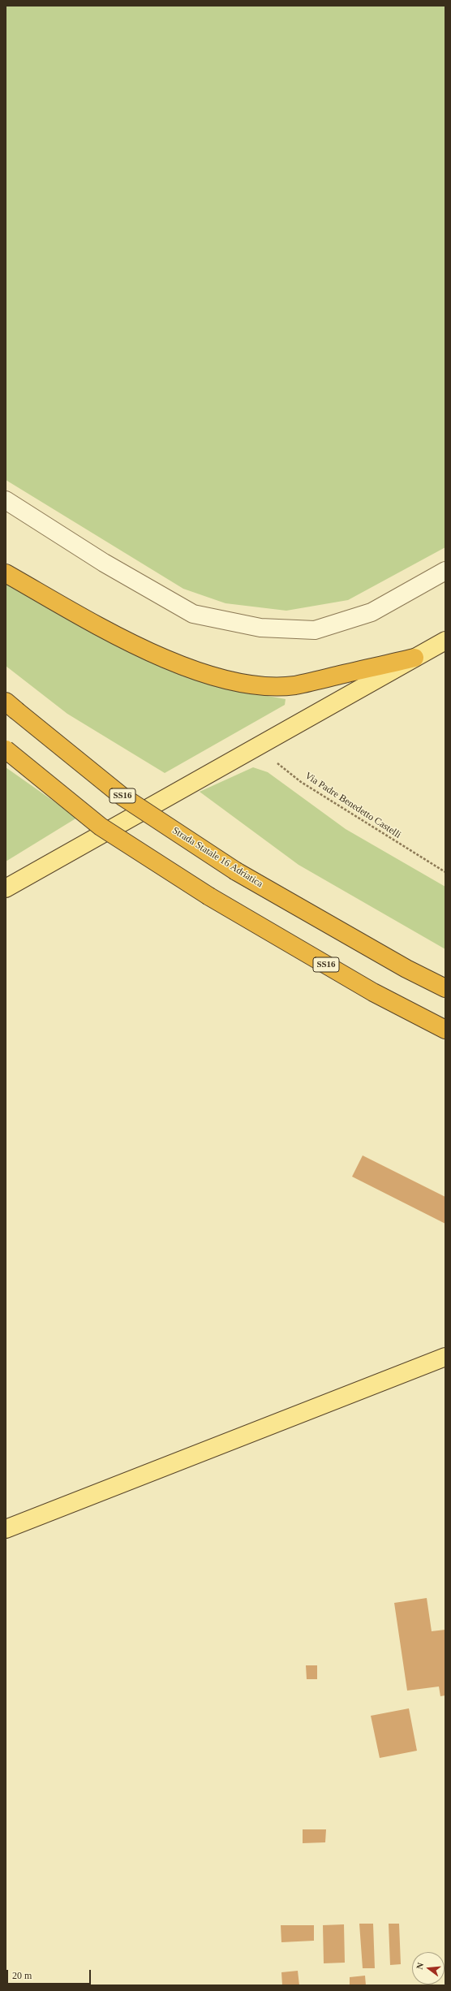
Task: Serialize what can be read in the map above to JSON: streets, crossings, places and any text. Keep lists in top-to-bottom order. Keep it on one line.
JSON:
{"streets":{"highway":["SS16","Strada Statale 16 Adriatica"],"path":["Via Padre Benedetto Castelli"]},"scale_bar":"20 m","north":"left"}
